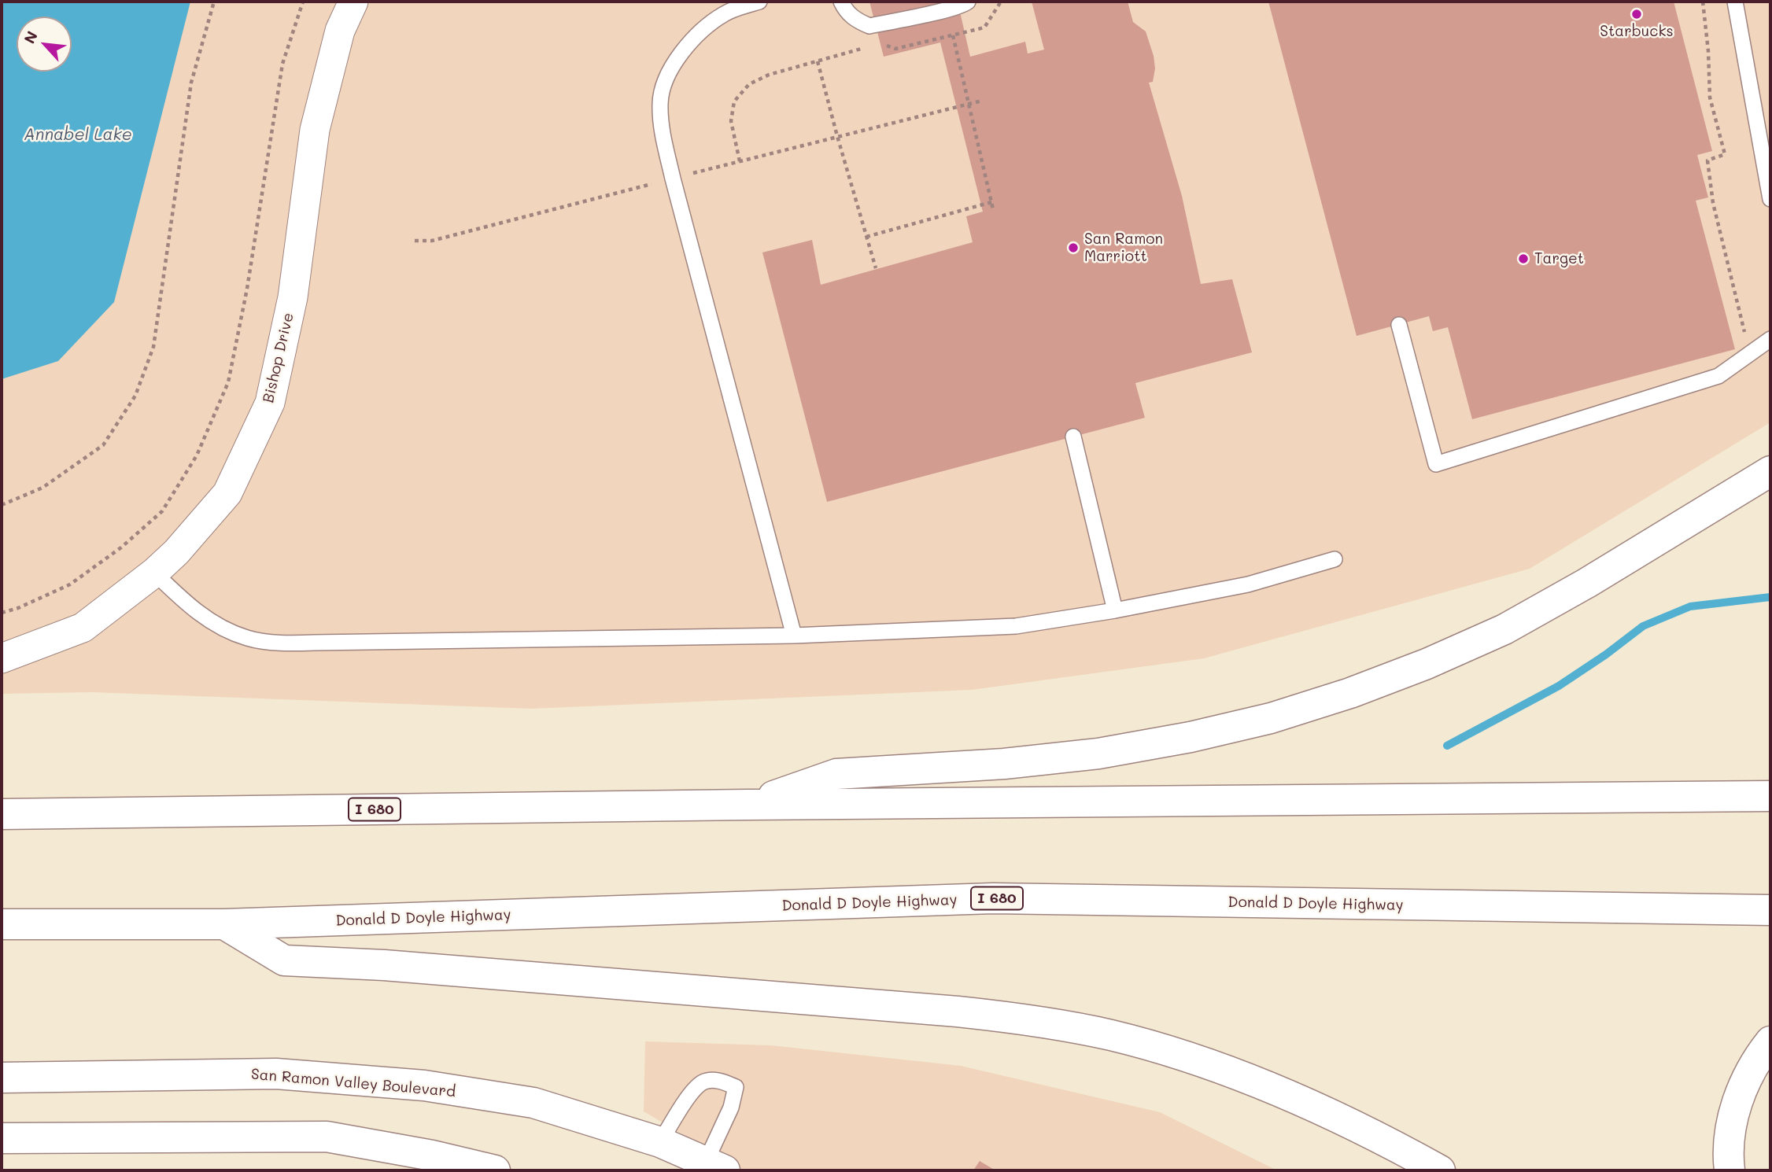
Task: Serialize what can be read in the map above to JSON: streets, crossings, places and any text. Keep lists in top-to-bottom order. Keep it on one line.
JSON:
{"streets":{"main road":["I 680","Donald D Doyle Highway","San Ramon Valley Boulevard"],"street":["Bishop Drive"]},"water":["Annabel Lake"],"places":["Starbucks","San Ramon Marriott","Target"],"north":"top left"}
